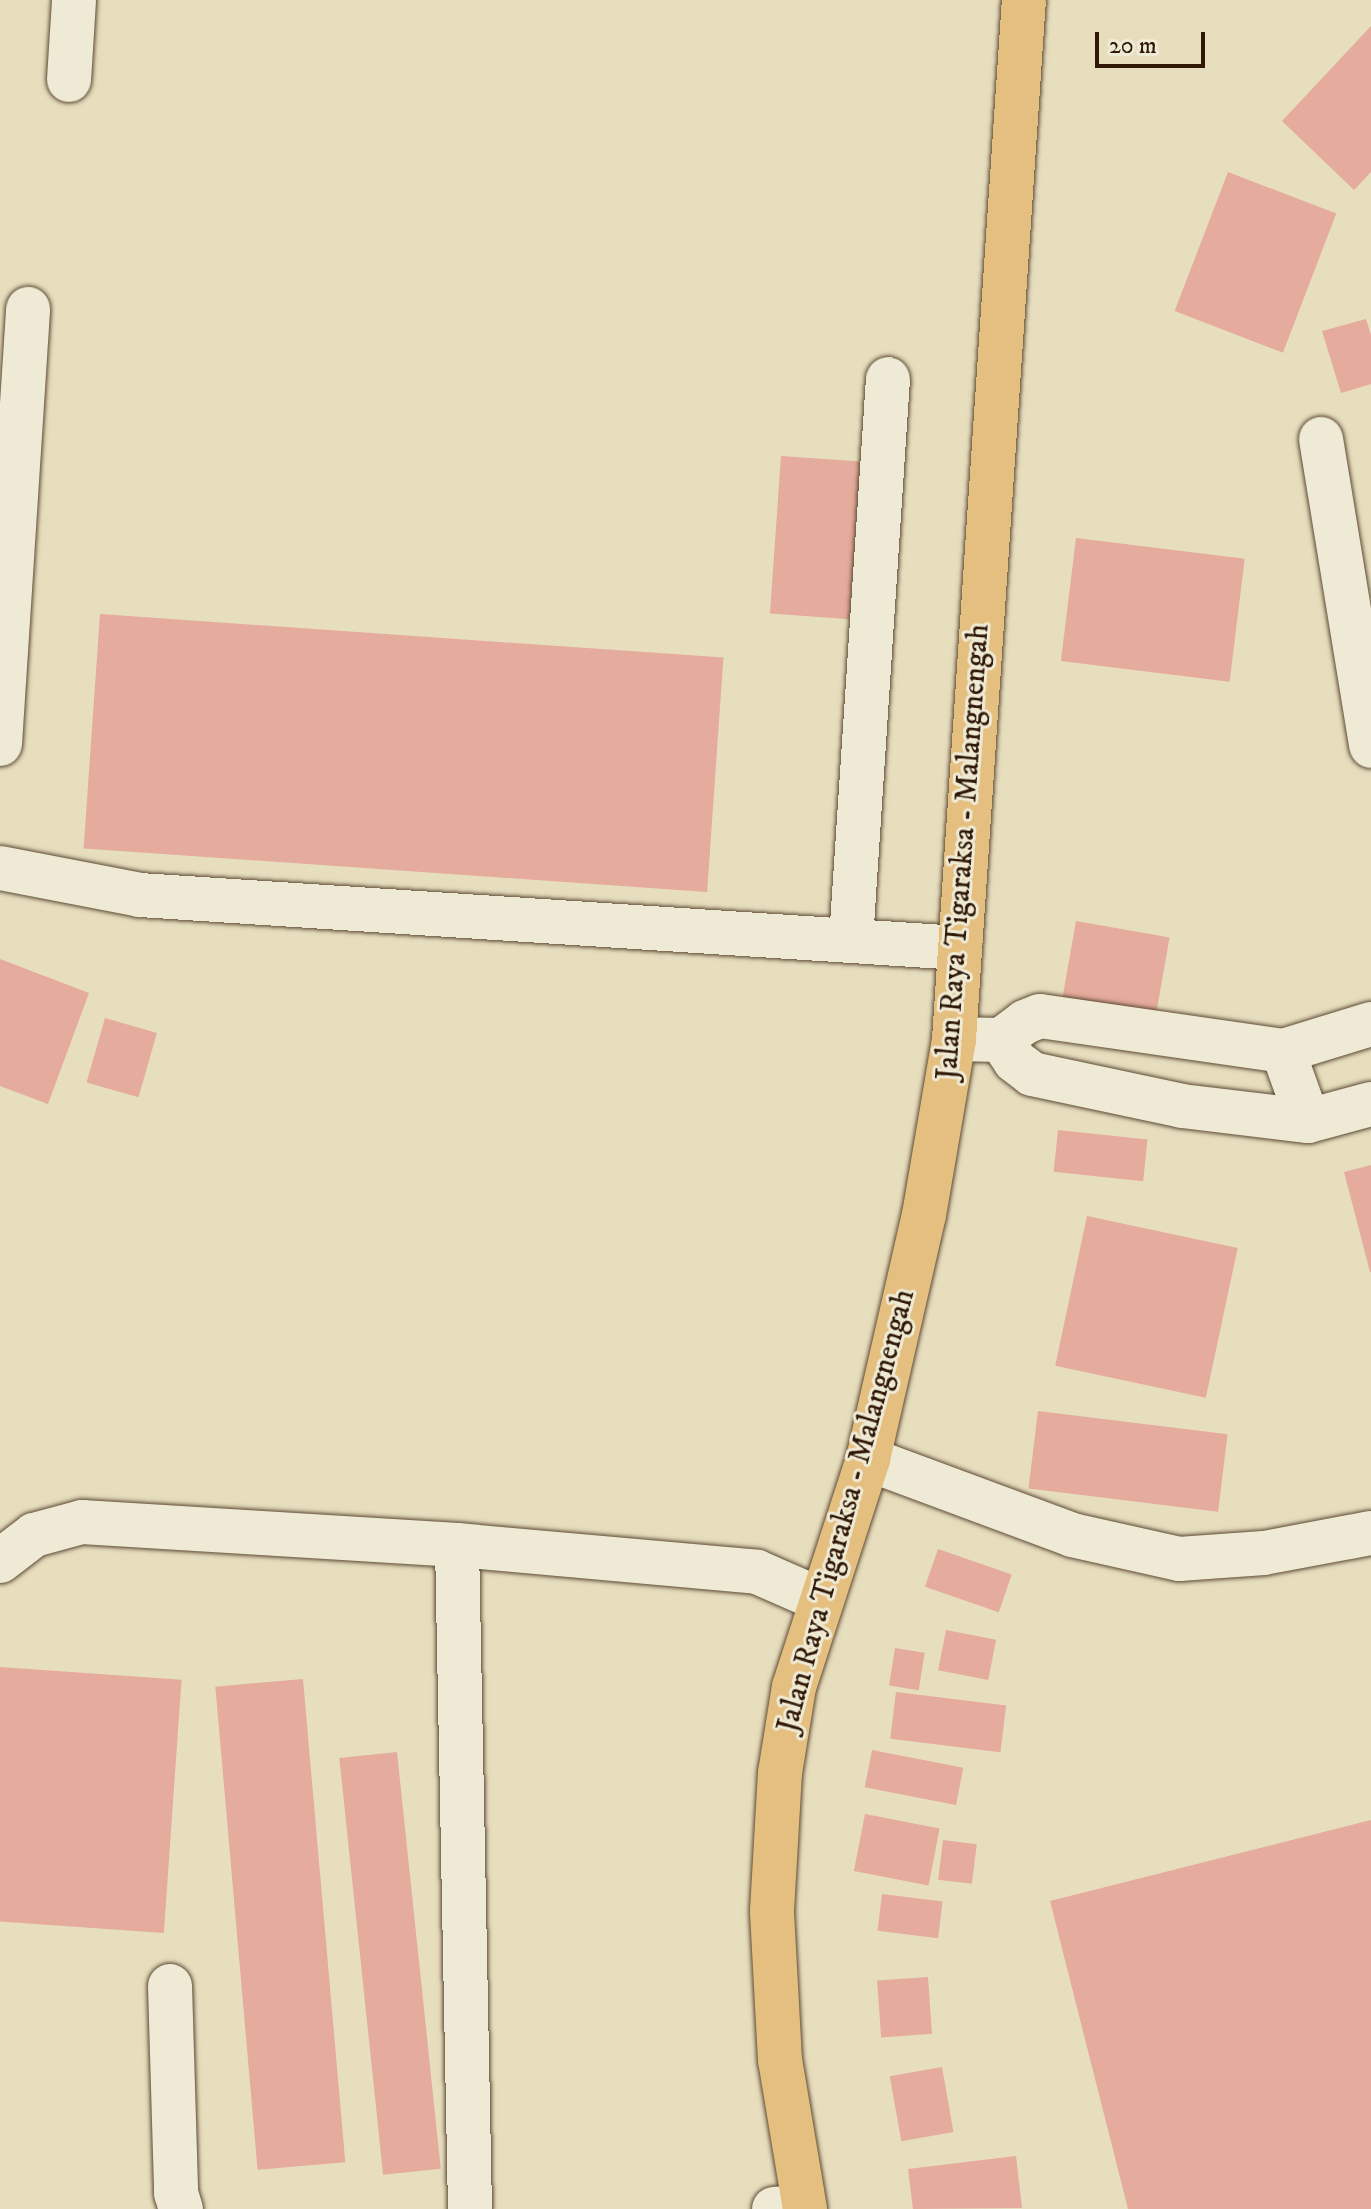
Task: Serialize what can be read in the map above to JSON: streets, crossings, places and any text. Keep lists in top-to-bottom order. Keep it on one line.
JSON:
{"streets":{"main road":["Jalan Raya Tigaraksa - Malangnengah"]},"scale_bar":"20 m"}
